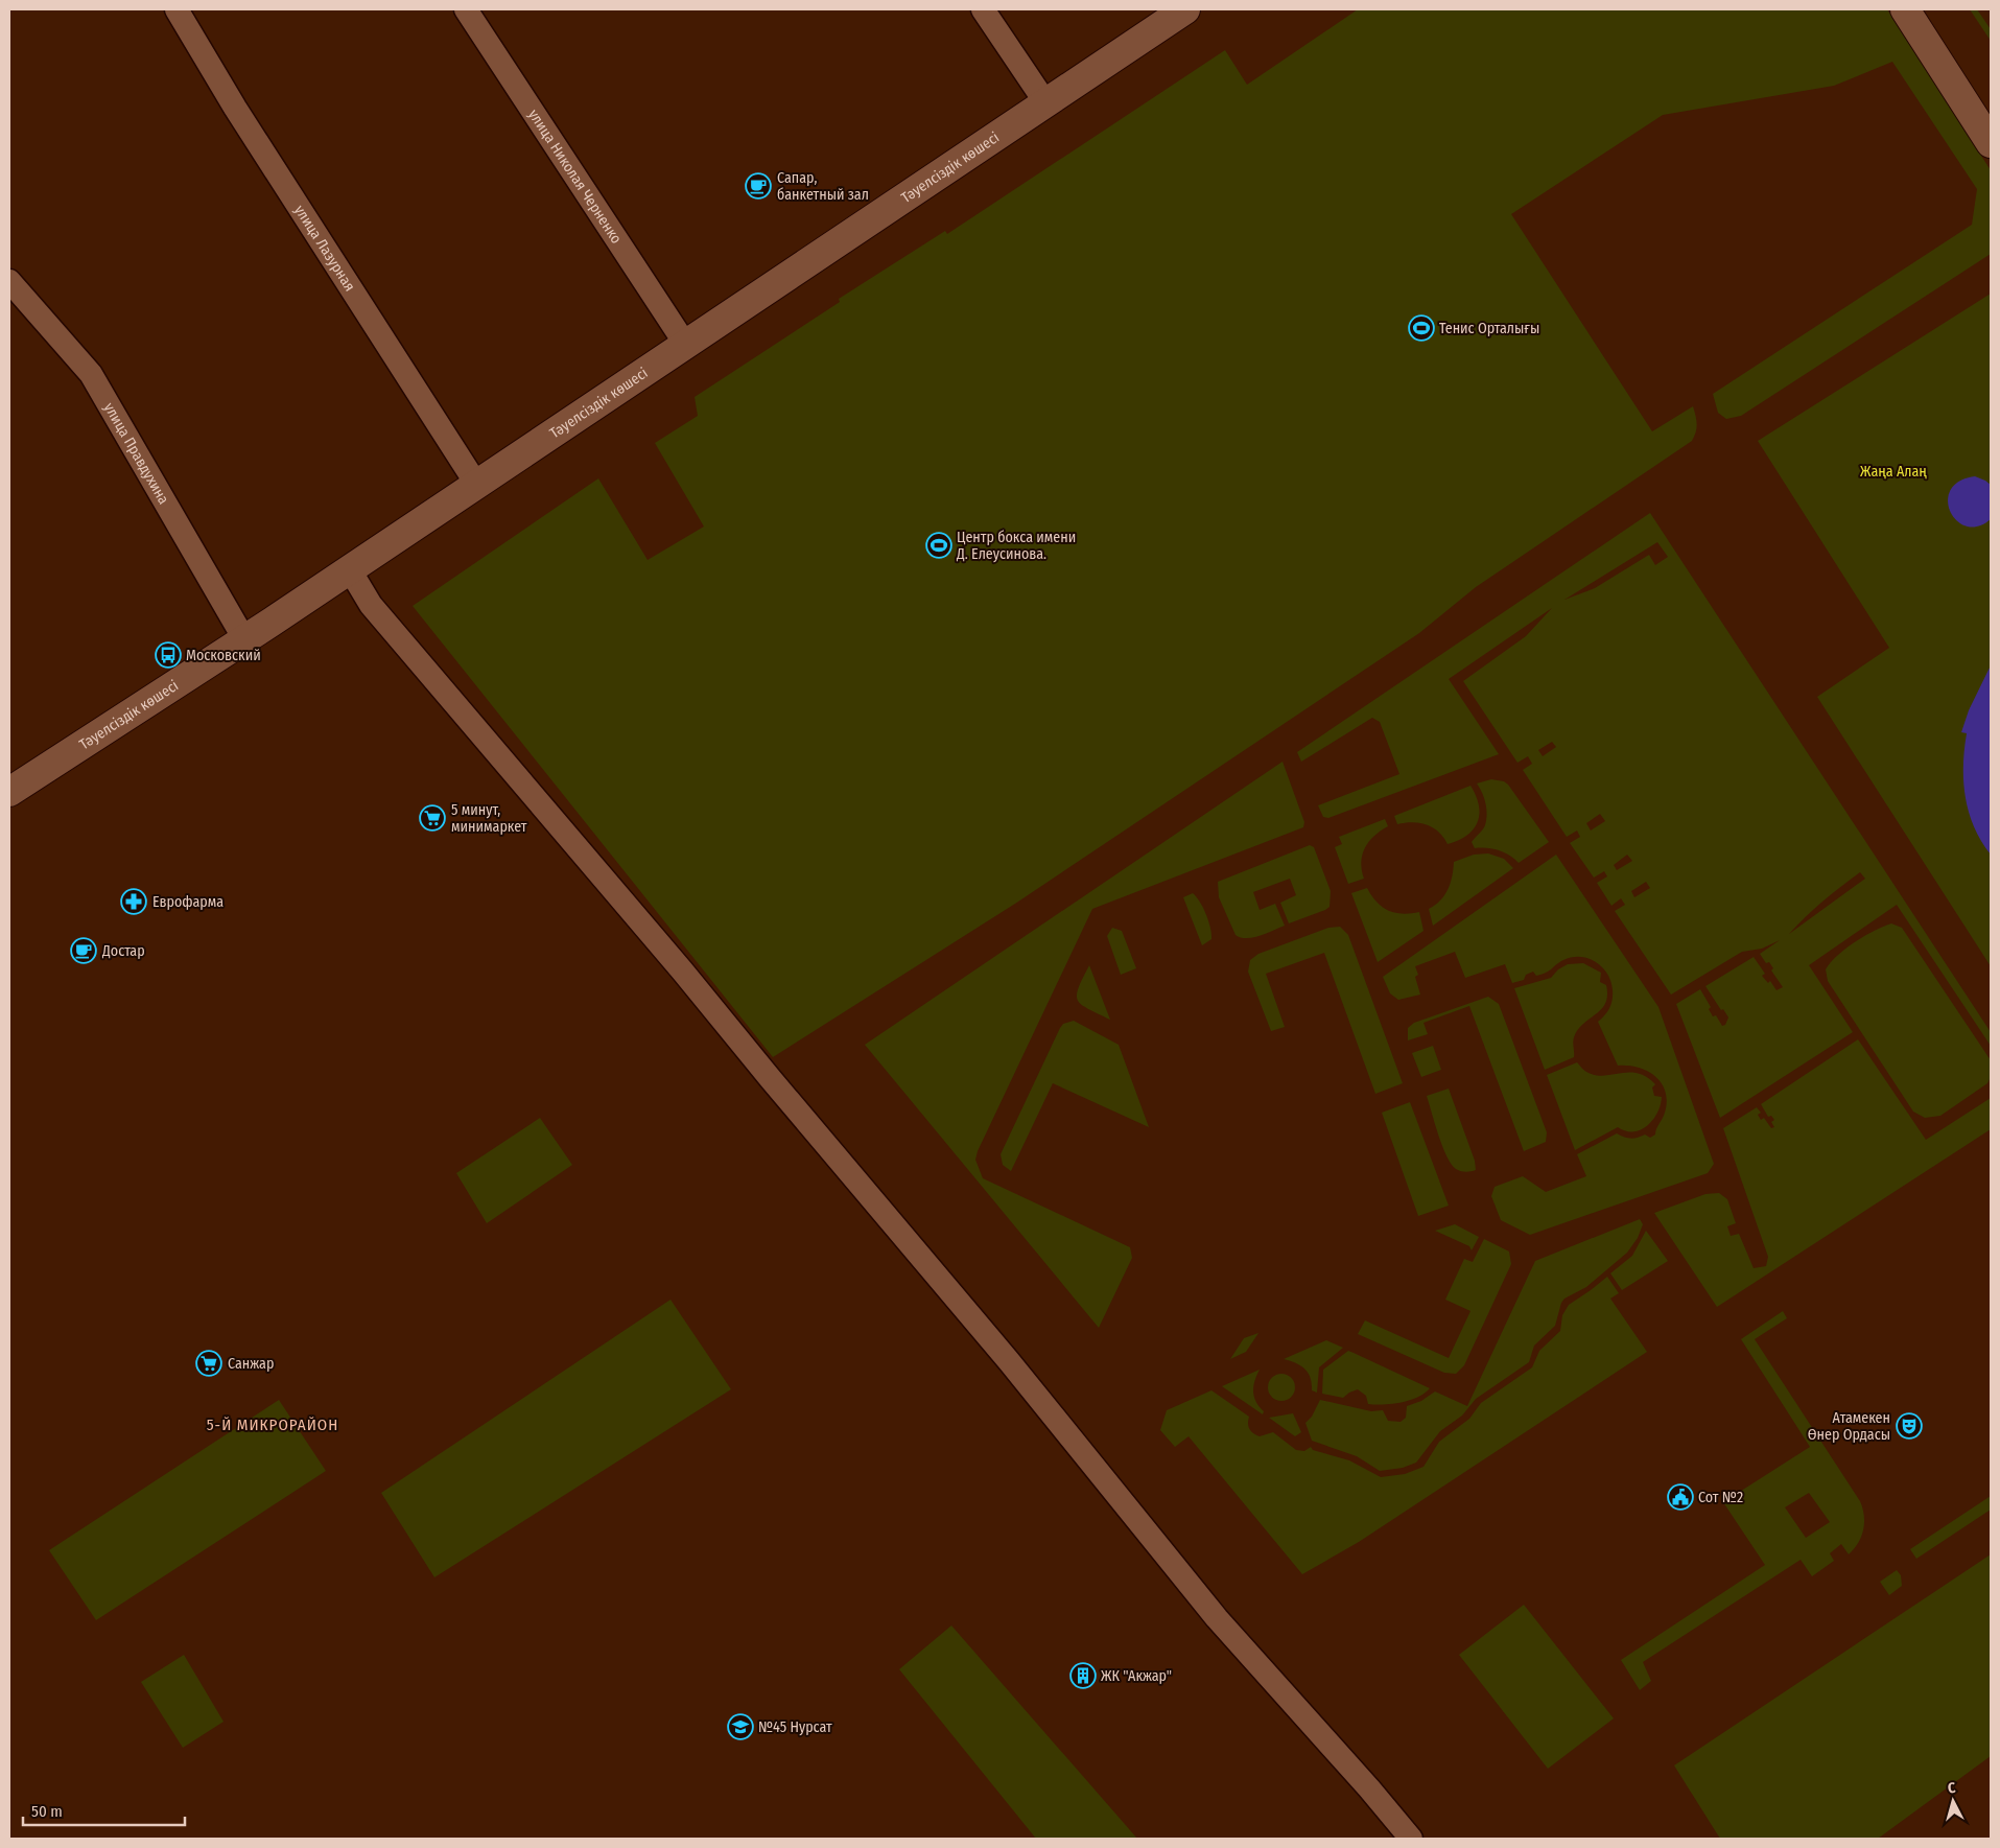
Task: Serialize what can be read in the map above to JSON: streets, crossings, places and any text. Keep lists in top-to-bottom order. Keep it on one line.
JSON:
{"streets":{"main road":["Тәуелсіздік көшесі"],"street":["улица Николая Черненко","улица Лазурная","улица Правдухина"]},"crossings":[["Тәуелсіздік көшесі","улица Николая Черненко"],["Тәуелсіздік көшесі","улица Лазурная"],["Тәуелсіздік көшесі","улица Правдухина"]],"districts":["5-Й МИКРОРАЙОН"],"parks":["Жаңа Алаң"],"places":{"cafe":["Сапар, банкетный зал","Достар"],"sports":["Тенис Орталығы","Центр бокса имени Д. Елеусинова."],"bus stop":["Московский"],"supermarket":["5 минут, минимаркет","Санжар"],"pharmacy":["Еврофарма"],"theatre":["Атамекен Өнер Ордасы"],"public building":["Сот №2"],"building":["ЖК \"Акжар\""],"school or university":["№45 Нурсат"]},"scale_bar":"50 m","north":"top"}
